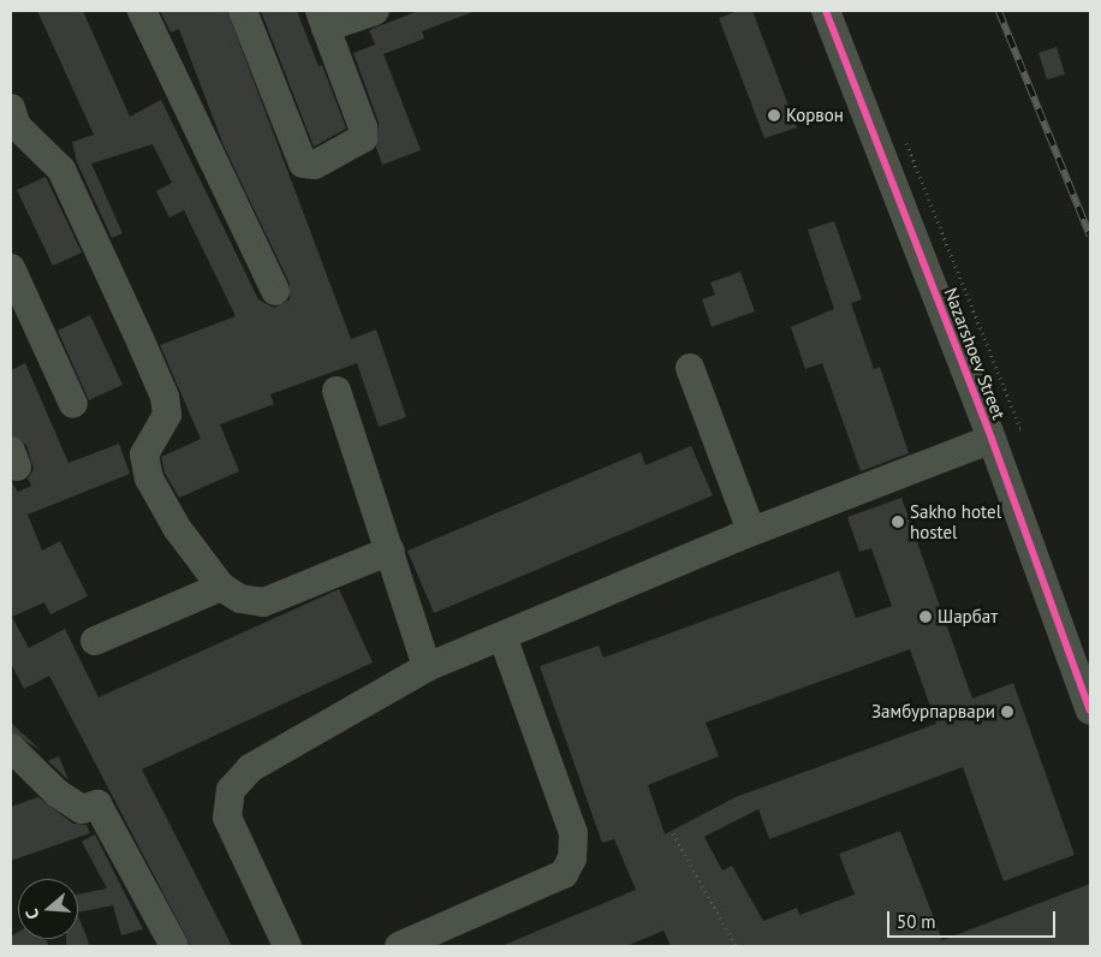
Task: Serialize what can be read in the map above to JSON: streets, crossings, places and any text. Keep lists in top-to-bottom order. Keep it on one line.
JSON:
{"streets":{"street":["Nazarshoev Street"]},"places":["Корвон","Sakho hotel hostel","Шарбат","Замбурпарвари"],"scale_bar":"50 m","north":"left"}
